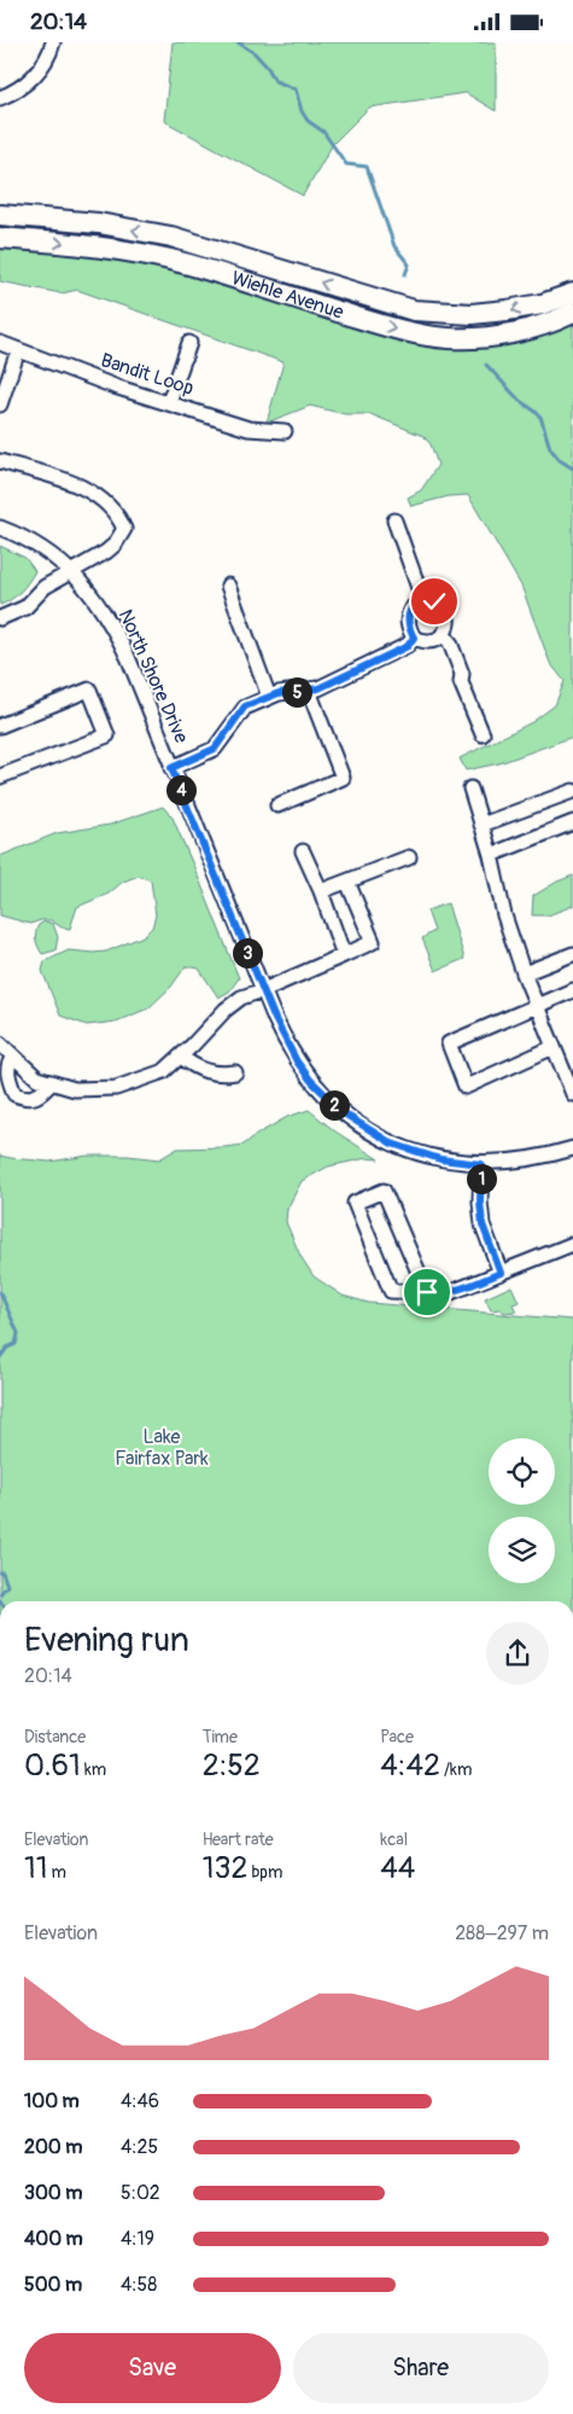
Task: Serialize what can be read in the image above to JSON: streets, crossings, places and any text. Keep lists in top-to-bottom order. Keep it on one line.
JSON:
{"streets":{"main road":["Wiehle Avenue"],"street":["Bandit Loop","North Shore Drive"]},"parks":["Lake Fairfax Park"],"page":{"status":"20:14","pins":["5","4","3","2","1"],"heading":["Evening run","20:14"],"stats":[["Distance","0.61 km"],["Time","2:52"],["Pace","4:42 /km"],["Elevation","11 m"],["Heart rate","132 bpm"],["kcal","44"]],"chart":["Elevation","288–297 m"],"list":[{"name":"100 m","note":"4:46"},{"name":"200 m","note":"4:25"},{"name":"300 m","note":"5:02"},{"name":"400 m","note":"4:19"},{"name":"500 m","note":"4:58"}],"buttons":["Save","Share"]}}
